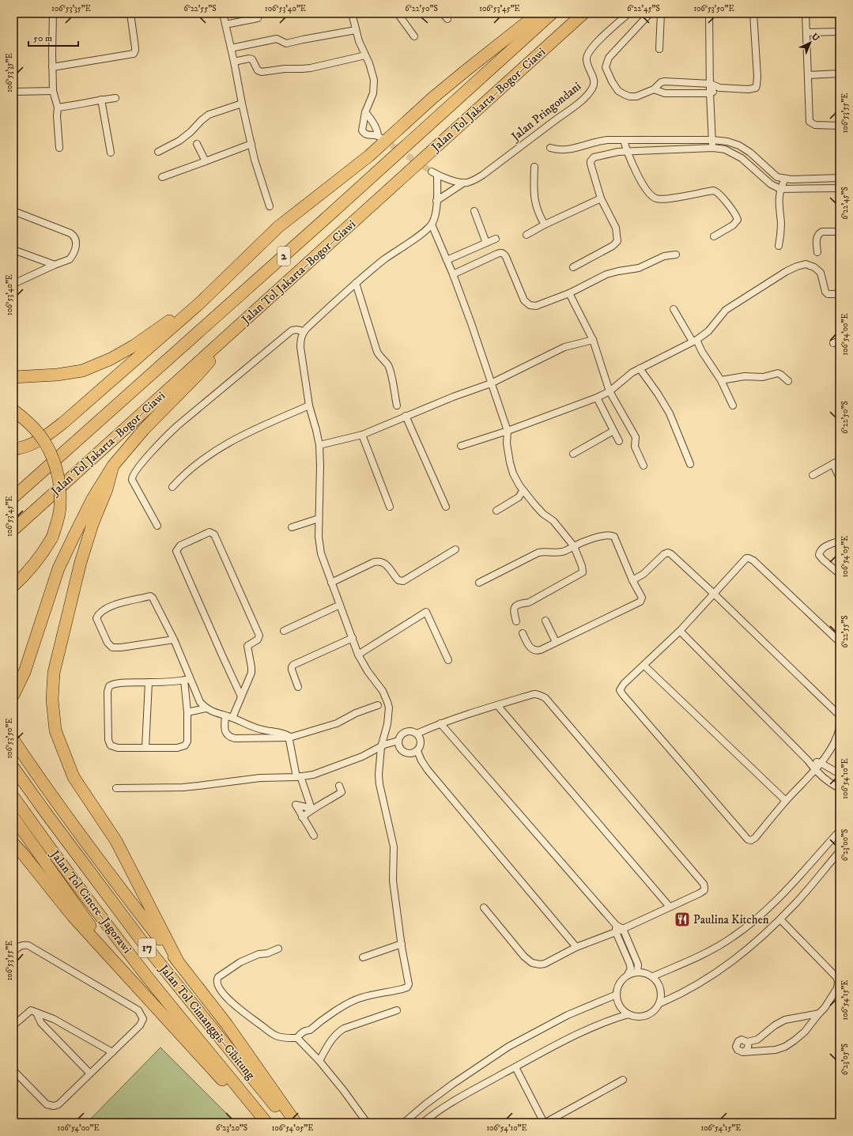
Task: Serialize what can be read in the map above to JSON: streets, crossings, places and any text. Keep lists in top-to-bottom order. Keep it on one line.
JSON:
{"streets":{"highway":["Jalan Tol Jakarta–Bogor–Ciawi","2","Jalan Tol Cinere–Jagorawi","17","Jalan Tol Cimanggis–Cibitung"],"street":["Jalan Pringondani"]},"places":{"restaurant":["Paulina Kitchen"]},"scale_bar":"50 m","north":"top right","coordinates":["106°53'35\"E","6°22'55\"S","106°53'40\"E","6°22'50\"S","106°53'45\"E","6°22'45\"S","106°53'50\"E","106°53'55\"E","106°54'00\"E","106°54'05\"E","106°54'10\"E","6°23'00\"S","106°54'15\"E","6°23'05\"S","6°23'20\"S"]}
